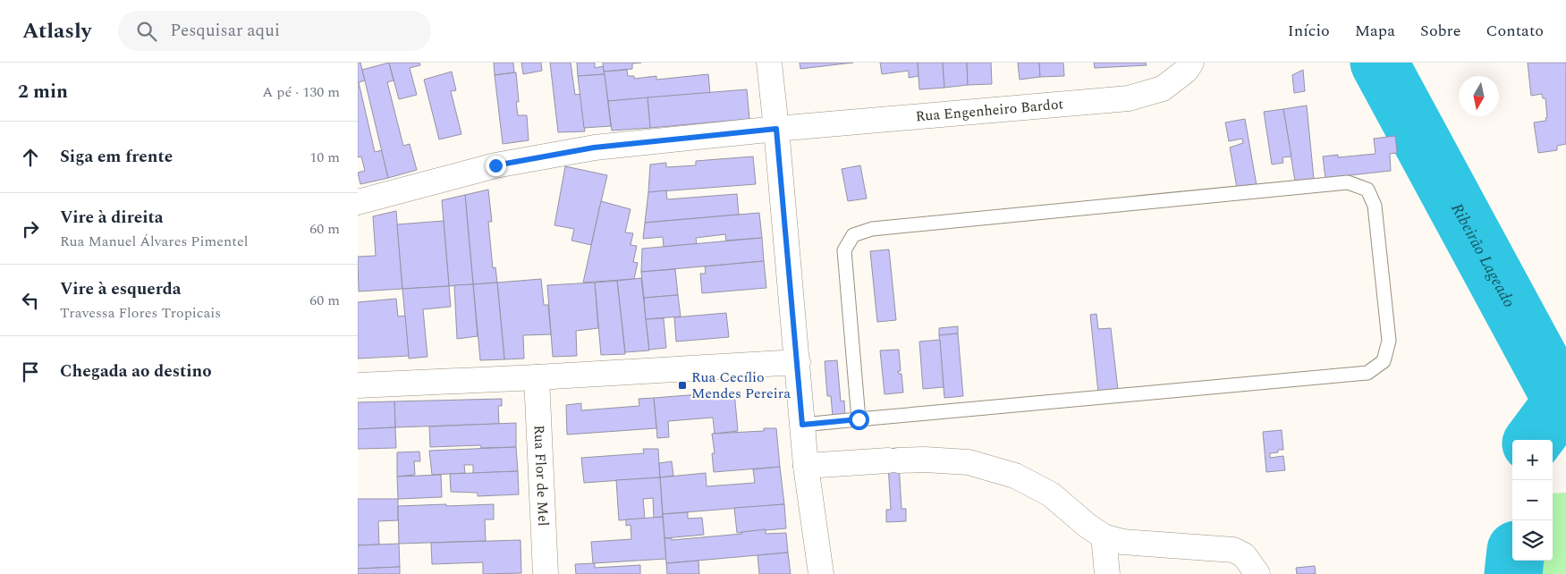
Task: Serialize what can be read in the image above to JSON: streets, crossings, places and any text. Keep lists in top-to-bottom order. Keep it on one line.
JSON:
{"streets":{"street":["Rua Engenheiro Bardot","Rua Flor de Mel"]},"water":["Ribeirão Lageado"],"places":{"transit":["Rua Cecílio Mendes Pereira"]},"north":"bottom","page":{"header":"Atlasly","search":"Pesquisar aqui","nav":["Início","Mapa","Sobre","Contato"],"heading":["2 min","A pé · 130 m"],"list":[["Siga em frente","10 m"],["Vire à direita","Rua Manuel Álvares Pimentel","60 m"],["Vire à esquerda","Travessa Flores Tropicais","60 m"],"Chegada ao destino"],"map_buttons":["+","−"]}}
